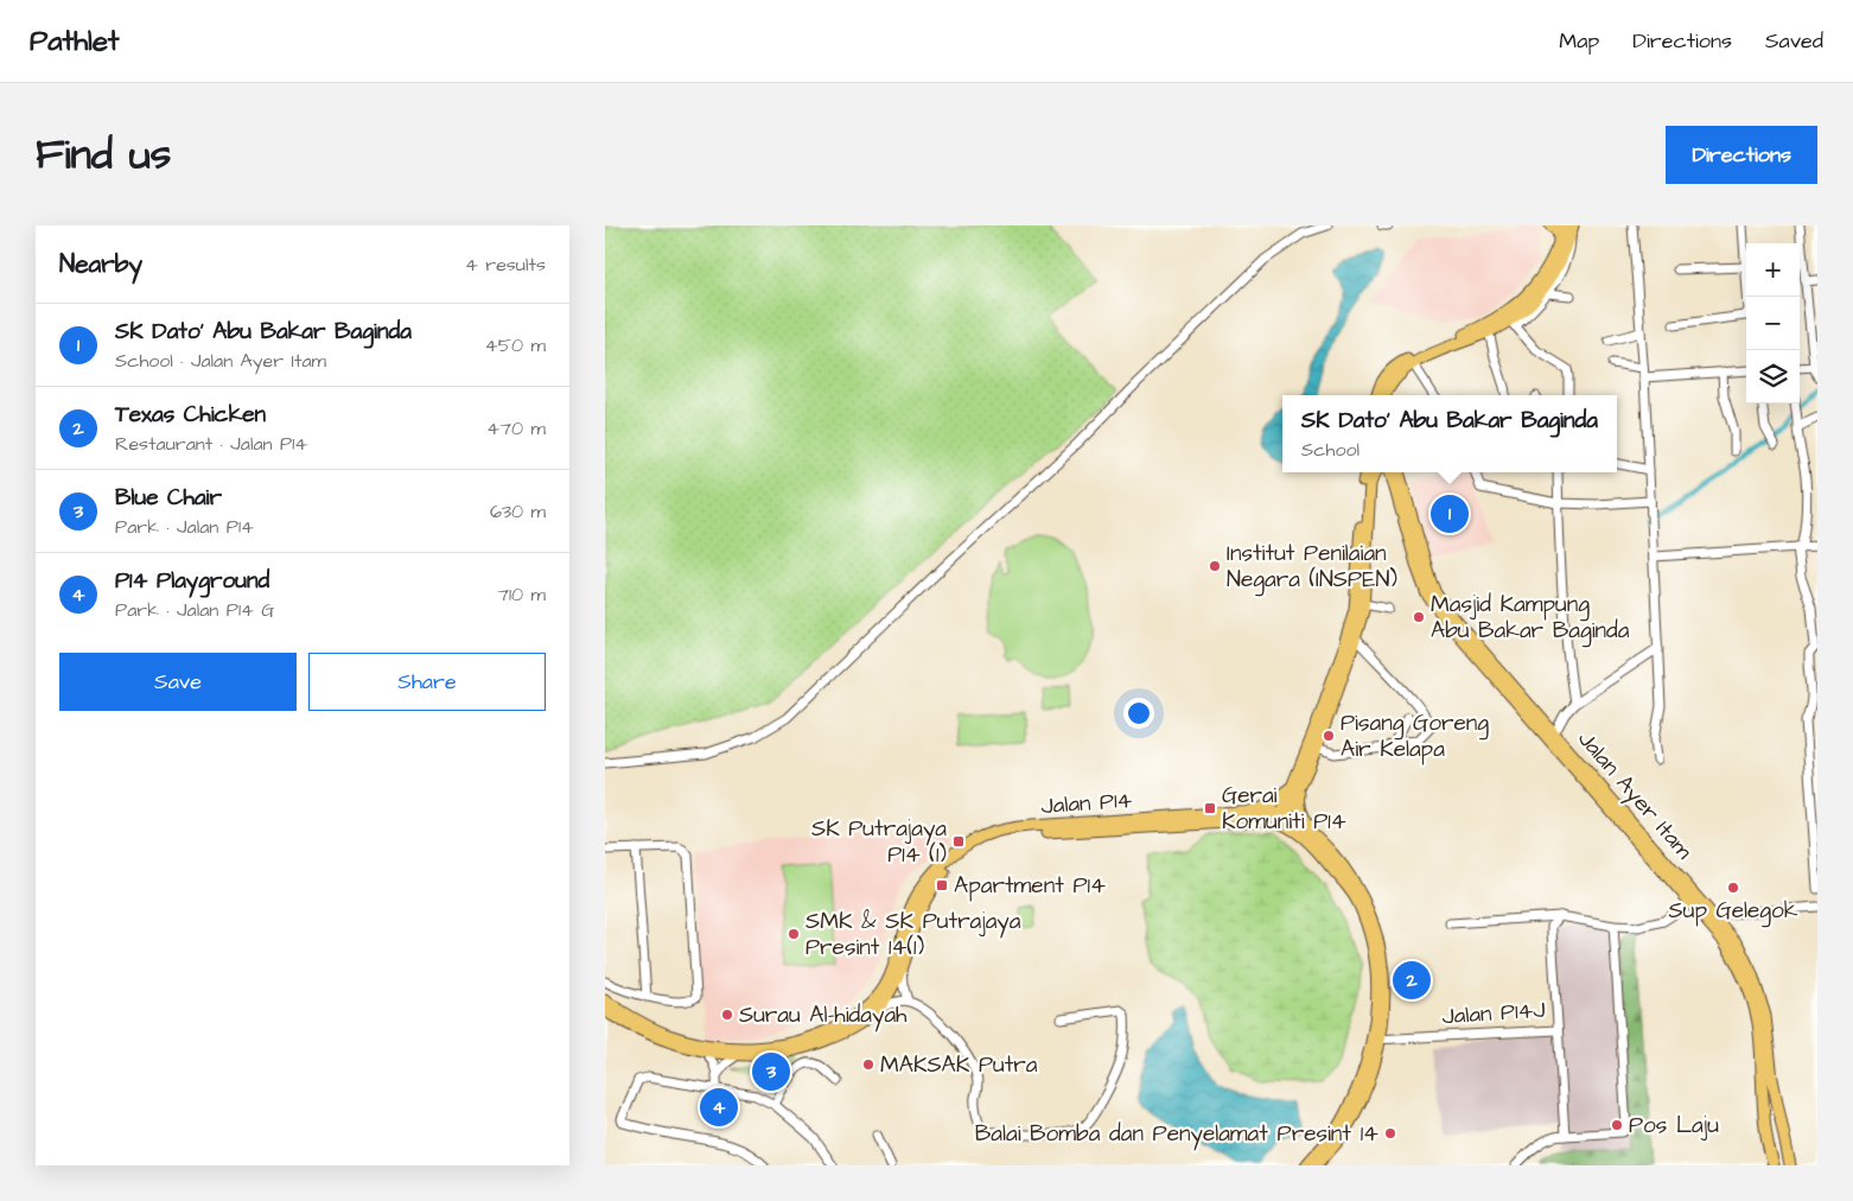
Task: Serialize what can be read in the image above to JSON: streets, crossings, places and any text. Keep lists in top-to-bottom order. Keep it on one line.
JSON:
{"streets":{"main road":["Jalan Ayer Itam","Jalan P14"],"street":["Jalan P14J"]},"crossings":[["Jalan P14","Jalan P14J"]],"places":{"other":["Institut Penilaian Negara (INSPEN)","Masjid Kampung Abu Bakar Baginda","Pisang Goreng Air Kelapa","Sup Gelegok","SMK & SK Putrajaya Presint 14(1)","Surau Al-hidayah","MAKSAK Putra","Pos Laju","Balai Bomba dan Penyelamat Presint 14"],"transit":["Gerai Komuniti P14","SK Putrajaya P14 (1)","Apartment P14"]},"page":{"header":"Pathlet","nav":["Map","Directions","Saved"],"title":"Find us","buttons":["Directions",["Save","Share"]],"heading":["Nearby","4 results"],"map_buttons":["+","−"],"list":[{"mark":"1","name":"SK Dato' Abu Bakar Baginda","note":"School · Jalan Ayer Itam","value":"450 m"},{"mark":"2","name":"Texas Chicken","note":"Restaurant · Jalan P14","value":"470 m"},{"mark":"3","name":"Blue Chair","note":"Park · Jalan P14","value":"630 m"},{"mark":"4","name":"P14 Playground","note":"Park · Jalan P14 G","value":"710 m"}],"popup":["SK Dato' Abu Bakar Baginda","School"],"pins":["1","2","3","4"]}}
